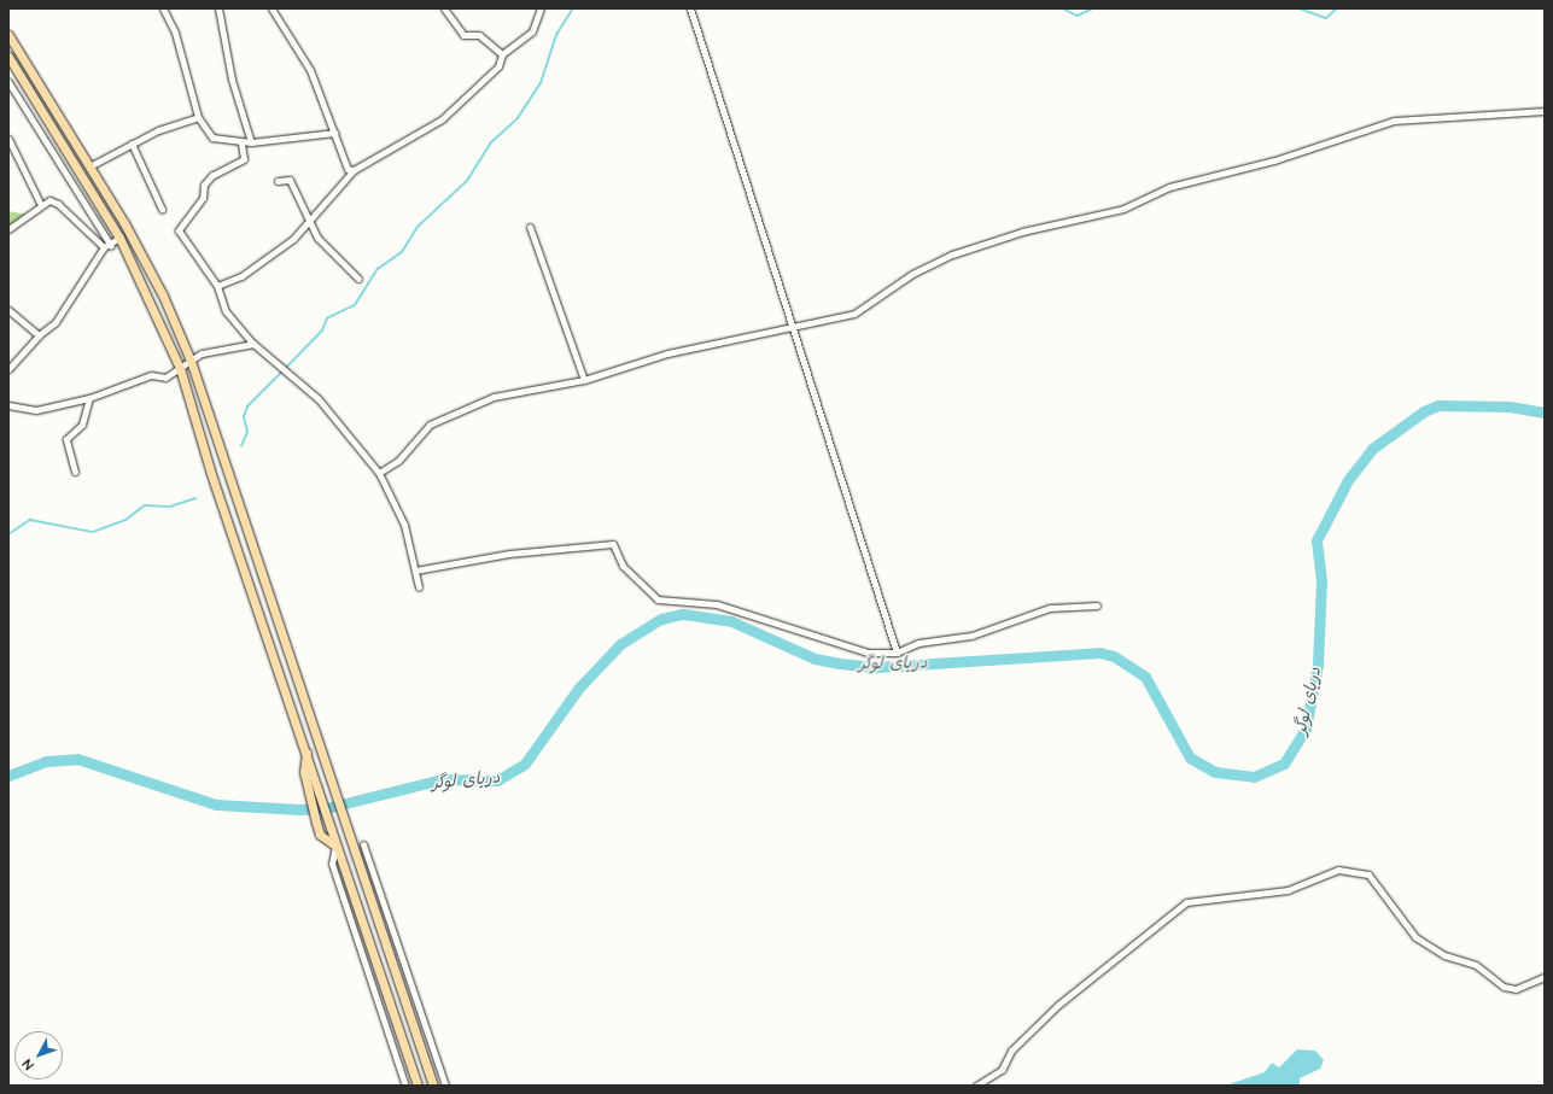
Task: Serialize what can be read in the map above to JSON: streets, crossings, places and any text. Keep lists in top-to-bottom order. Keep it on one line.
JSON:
{"water":["دریای لوگر"],"north":"bottom left"}
